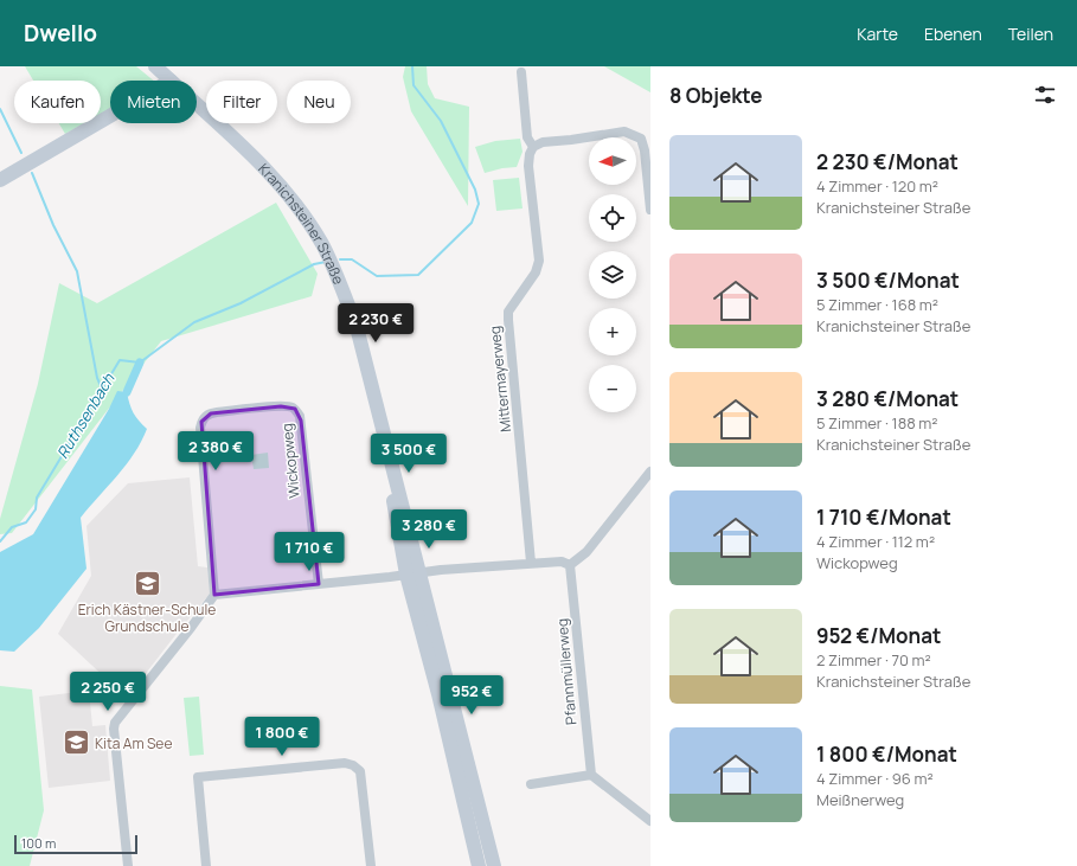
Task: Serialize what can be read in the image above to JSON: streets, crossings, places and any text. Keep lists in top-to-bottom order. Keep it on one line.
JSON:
{"streets":{"main road":["Kranichsteiner Straße"],"street":["Mittermayerweg","Wickopweg","Pfannmüllerweg"]},"water":["Ruthsenbach"],"places":{"school or university":["Erich Kästner-Schule Grundschule","Kita Am See"]},"scale_bar":"100 m","north":"left","page":{"header":"Dwello","nav":["Karte","Ebenen","Teilen"],"heading":"8 Objekte","chip":["Kaufen","Mieten","Filter","Neu"],"list":[{"name":"2 230 €/Monat","note":"4 Zimmer · 120 m² · Kranichsteiner Straße"},{"name":"3 500 €/Monat","note":"5 Zimmer · 168 m² · Kranichsteiner Straße"},{"name":"3 280 €/Monat","note":"5 Zimmer · 188 m² · Kranichsteiner Straße"},{"name":"1 710 €/Monat","note":"4 Zimmer · 112 m² · Wickopweg"},{"name":"952 €/Monat","note":"2 Zimmer · 70 m² · Kranichsteiner Straße"},{"name":"1 800 €/Monat","note":"4 Zimmer · 96 m² · Meißnerweg"}],"map_buttons":["+","−"],"price":["2 230 €","2 380 €","3 500 €","3 280 €","1 710 €","2 250 €","952 €","1 800 €"],"scale":"100 m"}}
